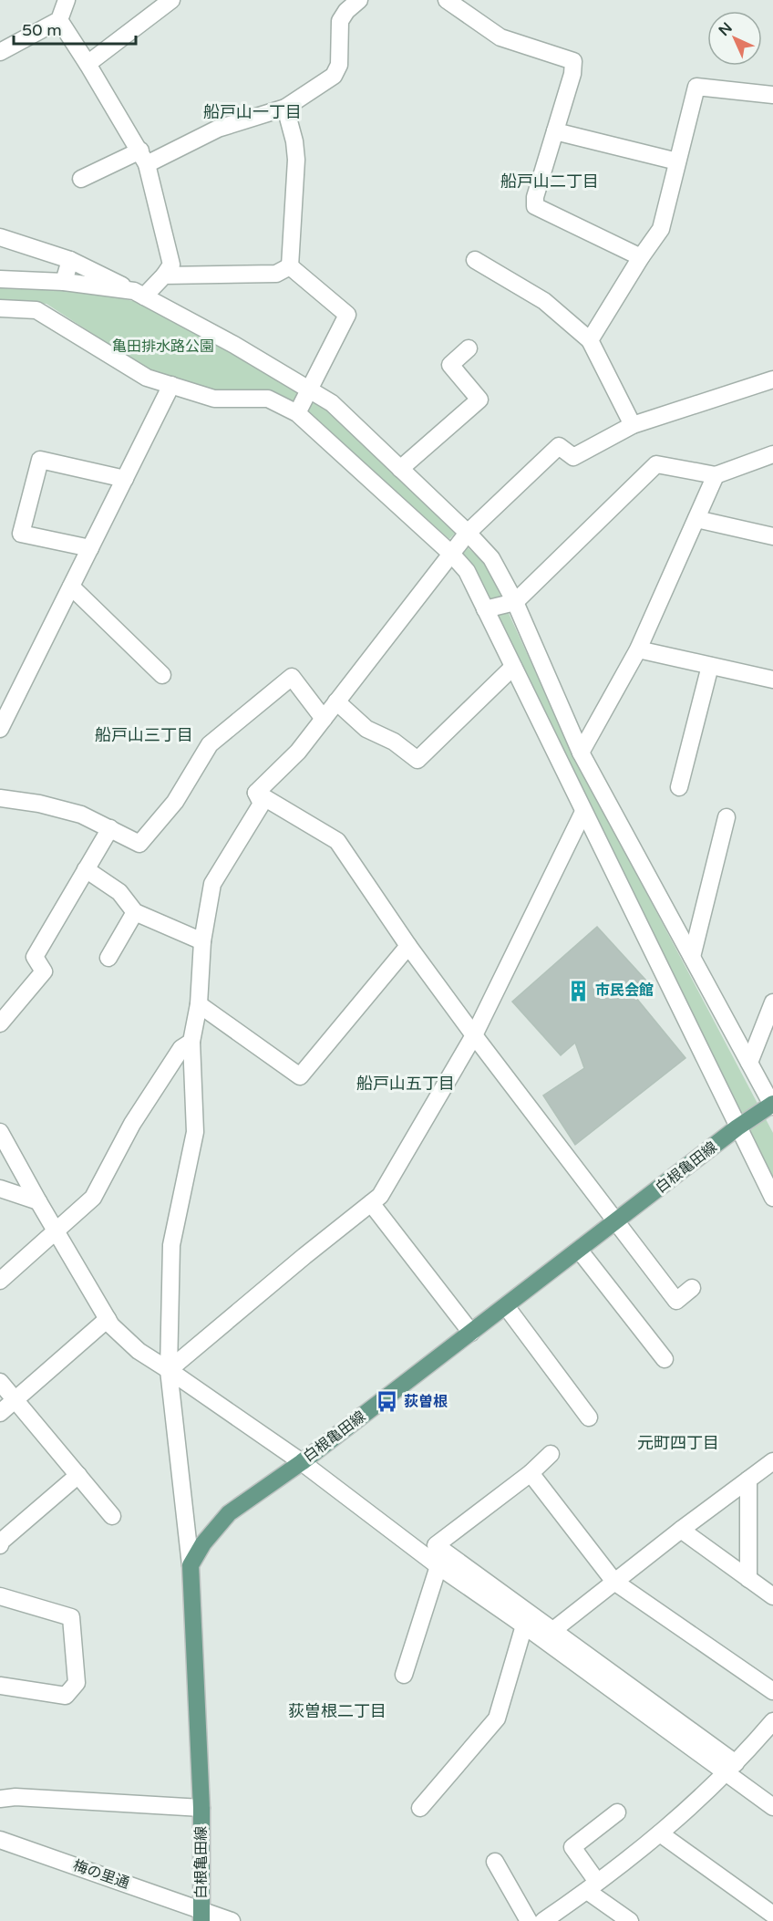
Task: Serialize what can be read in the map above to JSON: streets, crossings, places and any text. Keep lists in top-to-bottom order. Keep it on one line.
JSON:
{"streets":{"main road":["白根亀田線"],"street":["梅の里通"]},"crossings":[["白根亀田線","梅の里通"]],"districts":["船戸山一丁目","船戸山二丁目","船戸山三丁目","船戸山五丁目","元町四丁目","荻曽根二丁目"],"parks":["亀田排水路公園"],"places":{"building":["市民会館"],"bus stop":["荻曽根"]},"scale_bar":"50 m","north":"top left"}
